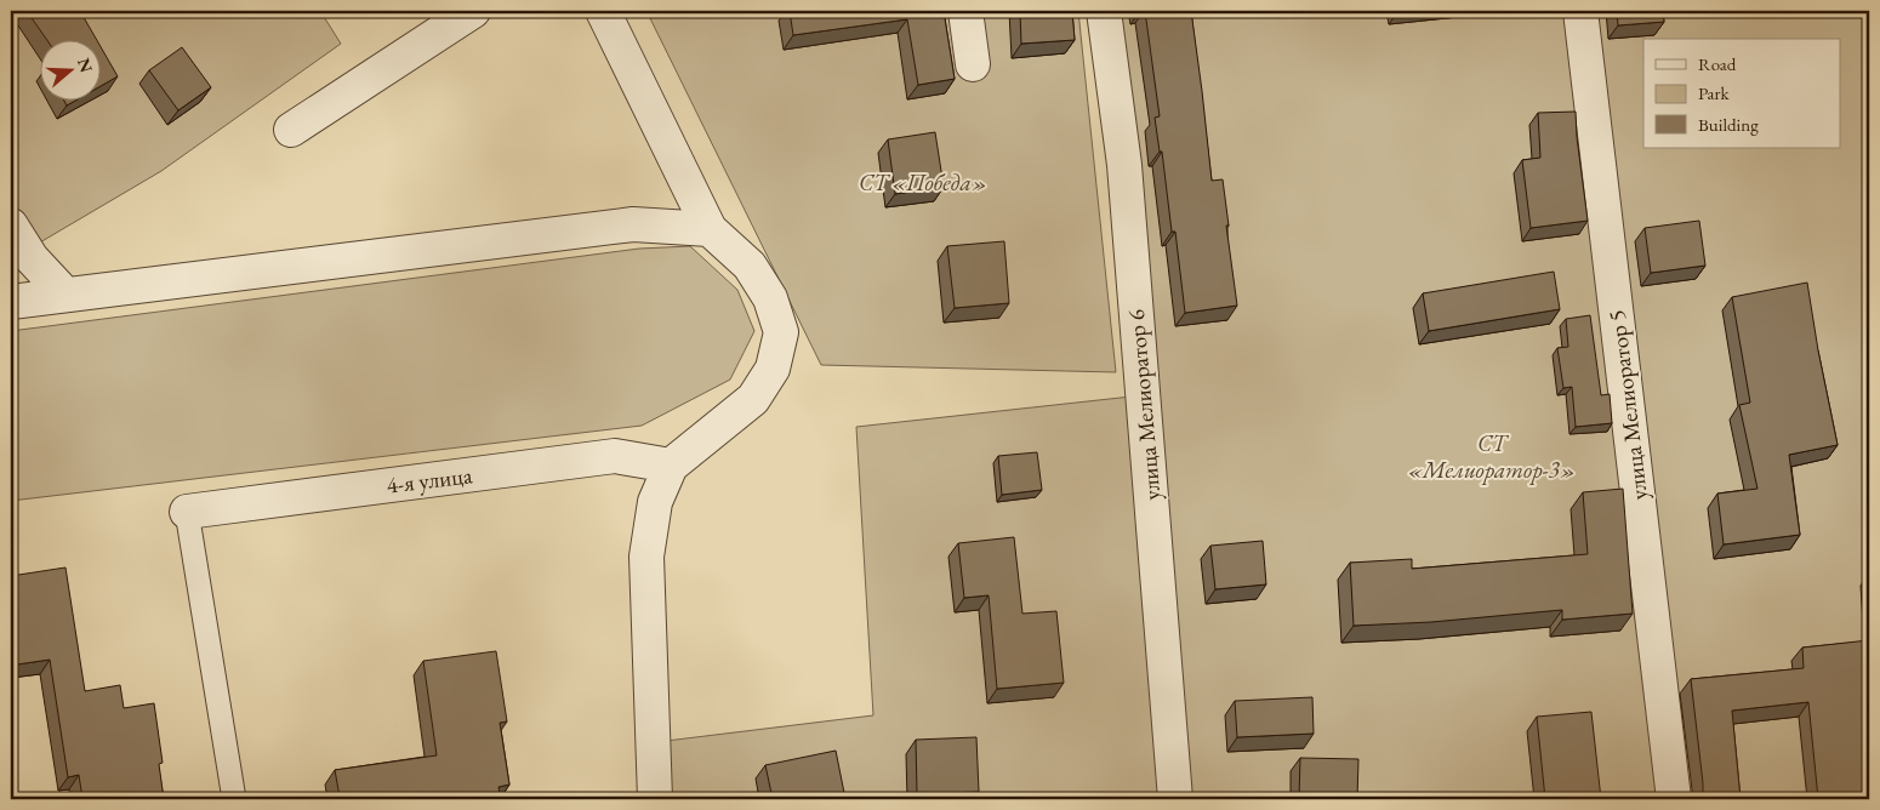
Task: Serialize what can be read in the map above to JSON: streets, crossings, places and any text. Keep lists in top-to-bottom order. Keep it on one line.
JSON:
{"streets":{"street":["улица Мелиоратор 6","улица Мелиоратор 5","4-я улица"]},"parks":["СТ «Победа»","СТ «Мелиоратор-3»"],"legend":["Road","Park","Building"],"north":"right"}
